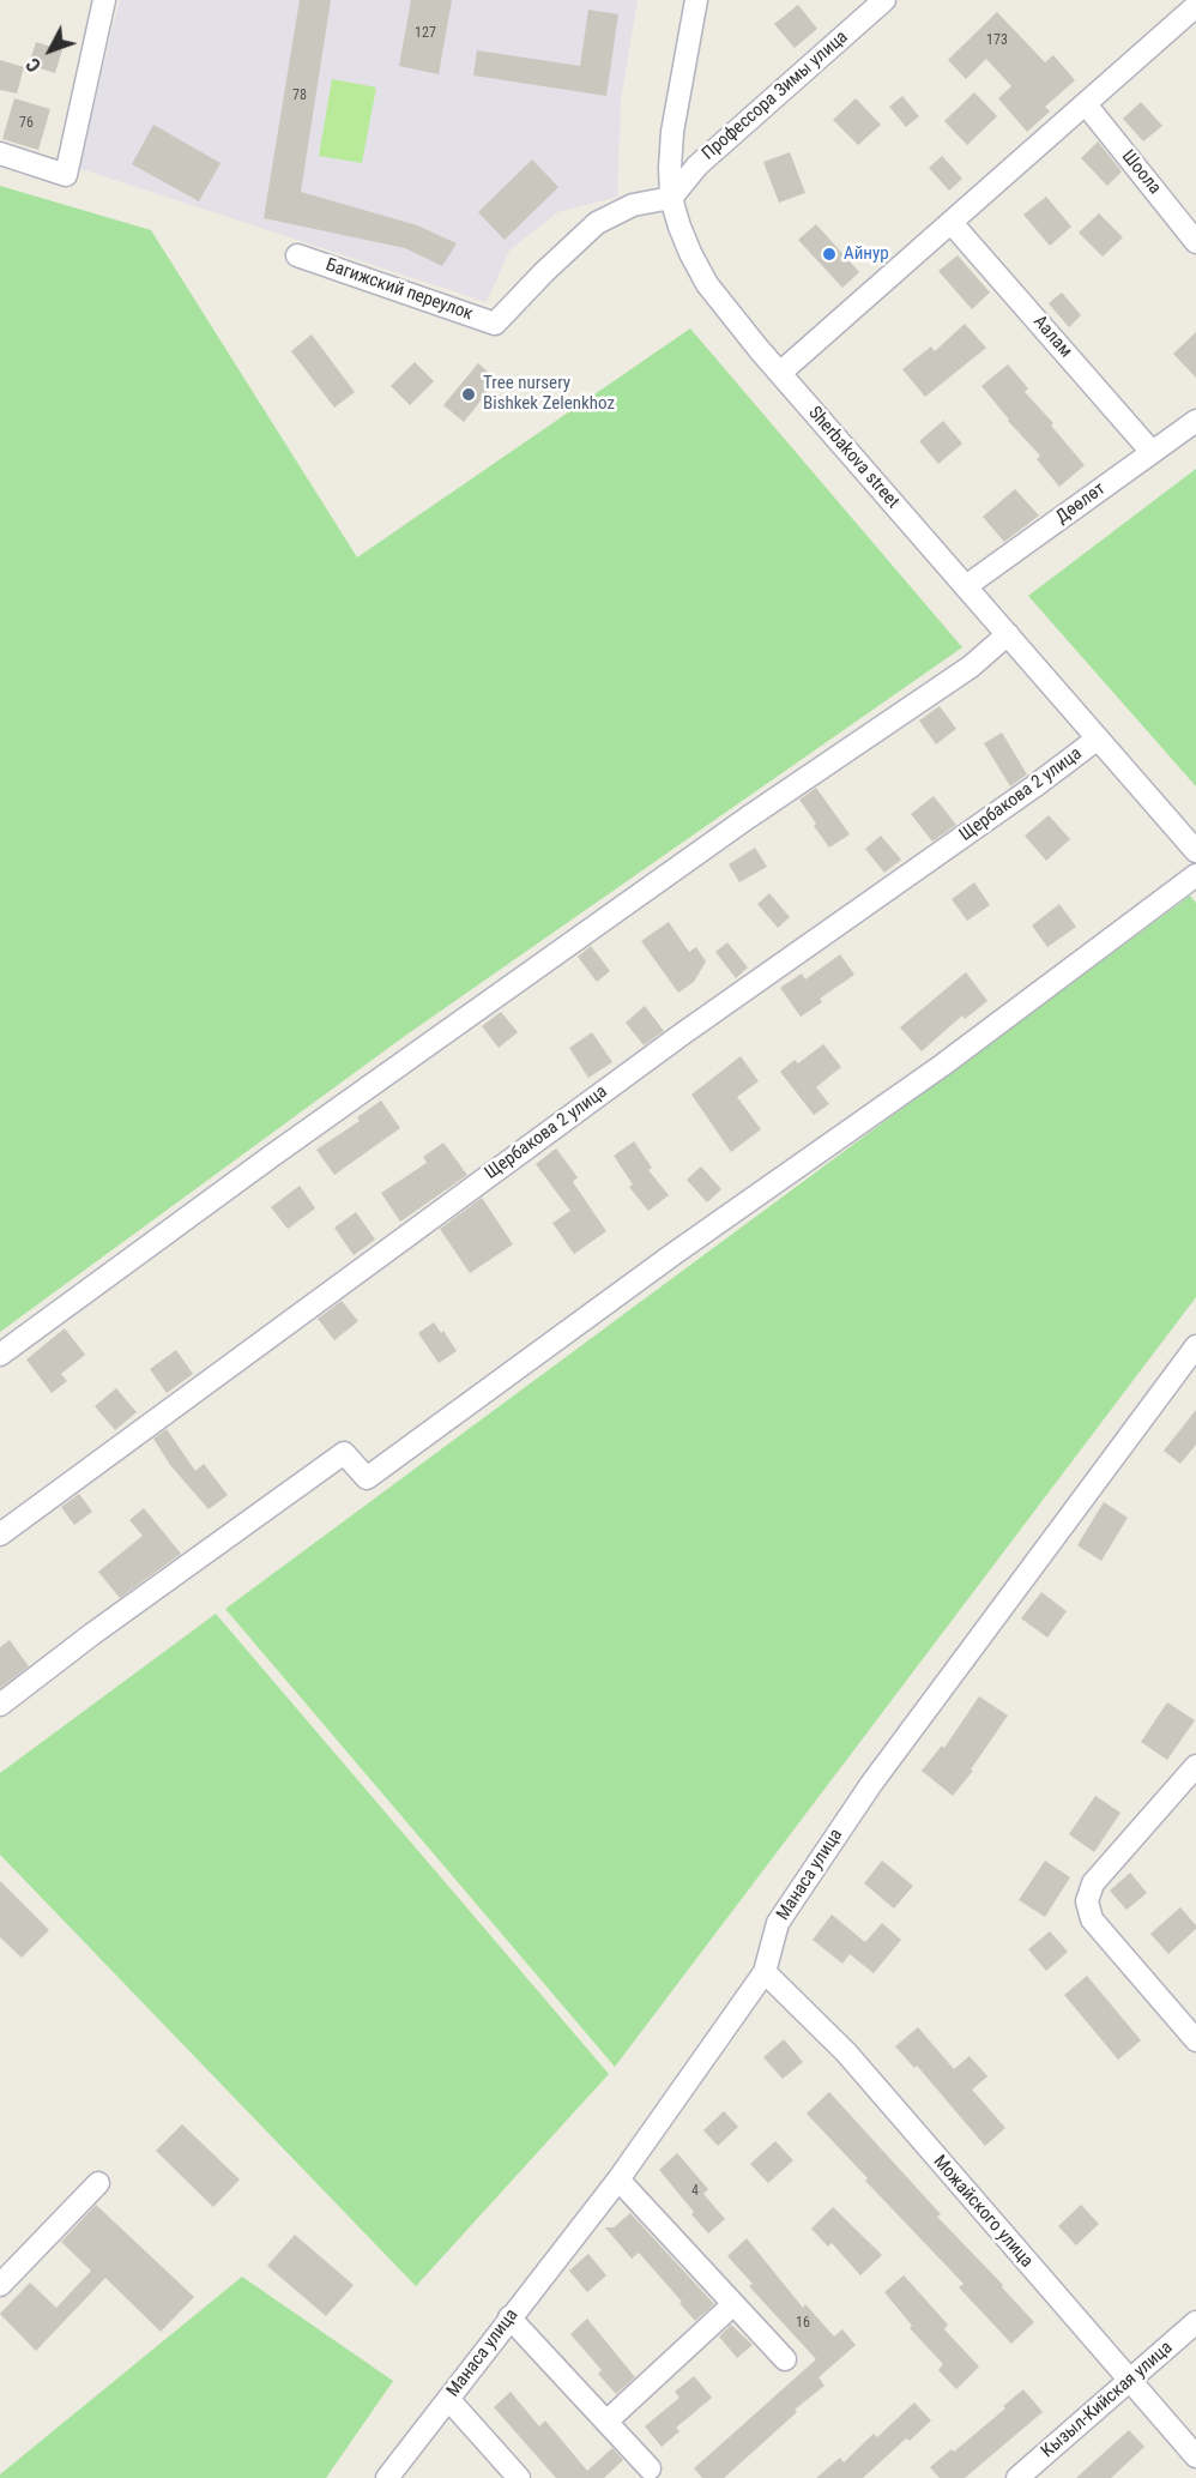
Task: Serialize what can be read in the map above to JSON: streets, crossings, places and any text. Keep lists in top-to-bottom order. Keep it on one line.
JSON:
{"streets":{"street":["Профессора Зимы улица","Шоола","Багижский переулок","Аалам","Sherbakova street","Дөөлөт","Щербакова 2 улица","Манаса улица","Можайского улица","Кызыл-Кийская улица"]},"crossings":[["Профессора Зимы улица","Багижский переулок"],["Профессора Зимы улица","Sherbakova street"],["Багижский переулок","Sherbakova street"],["Аалам","Дөөлөт"],["Sherbakova street","Дөөлөт"],["Sherbakova street","Щербакова 2 улица"],["Манаса улица","Можайского улица"],["Можайского улица","Кызыл-Кийская улица"]],"places":["Айнур","Tree nursery Bishkek Zelenkhoz"],"house_numbers":["127","173","78","76","4","16"],"north":"bottom left"}
